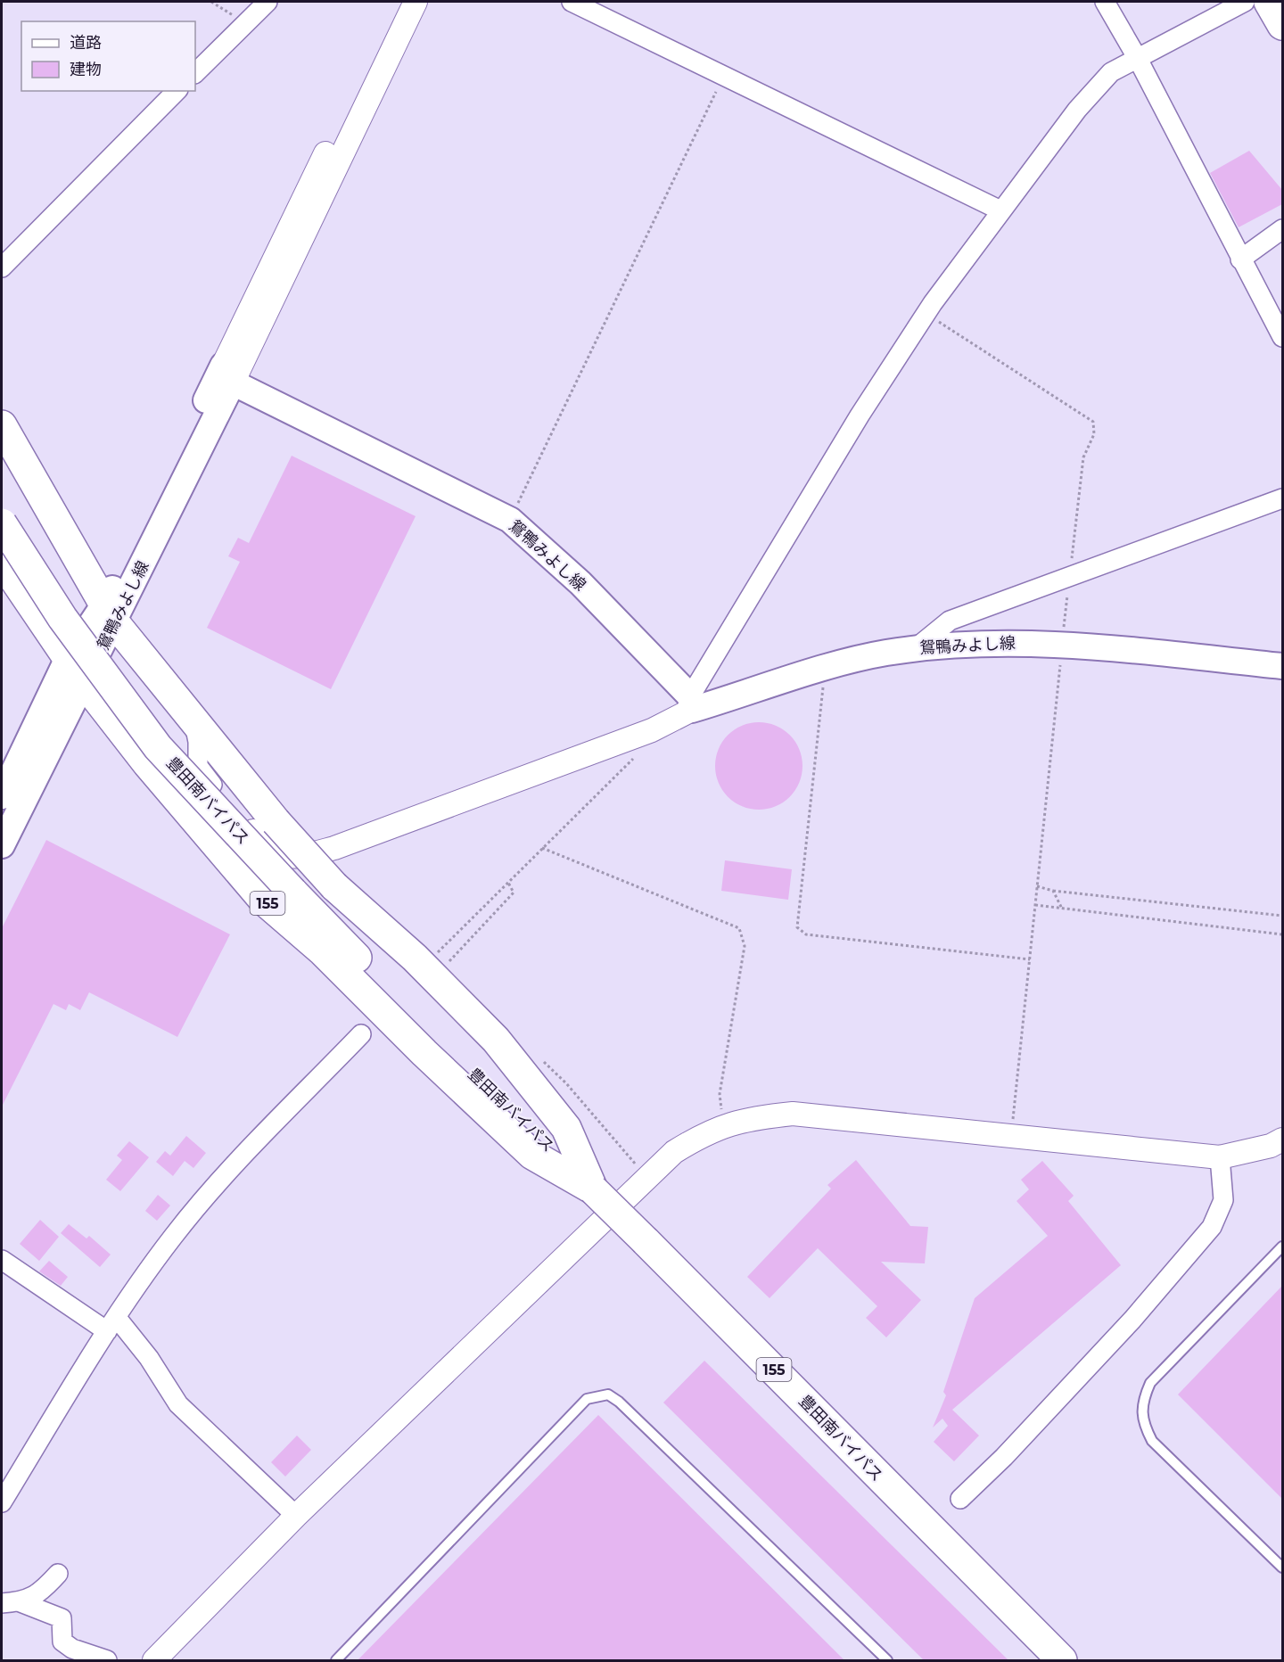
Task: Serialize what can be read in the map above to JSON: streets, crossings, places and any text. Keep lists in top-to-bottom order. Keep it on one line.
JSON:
{"streets":{"highway":["豊田南バイパス","155"],"main road":["鴛鴨みよし線"]},"crossings":[["鴛鴨みよし線","155"],["豊田南バイパス","155"]],"legend":["道路","建物"]}
